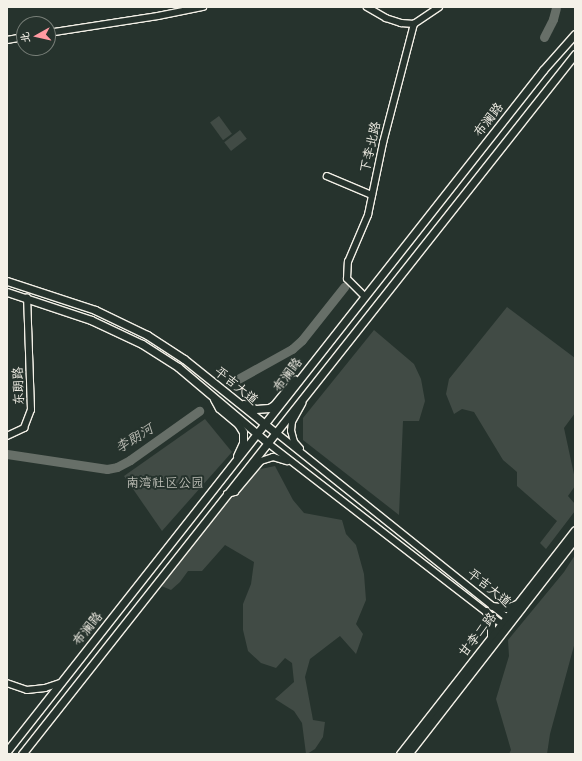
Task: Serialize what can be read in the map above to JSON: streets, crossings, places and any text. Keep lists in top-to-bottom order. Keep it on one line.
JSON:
{"streets":{"main road":["布澜路","平吉大道","甘李二路"],"street":["下李北路","东朗路"]},"crossings":[["布澜路","下李北路"],["布澜路","平吉大道"],["东朗路","平吉大道"],["平吉大道","甘李二路"]],"water":["李朗河"],"parks":["南湾社区公园"],"north":"left"}
